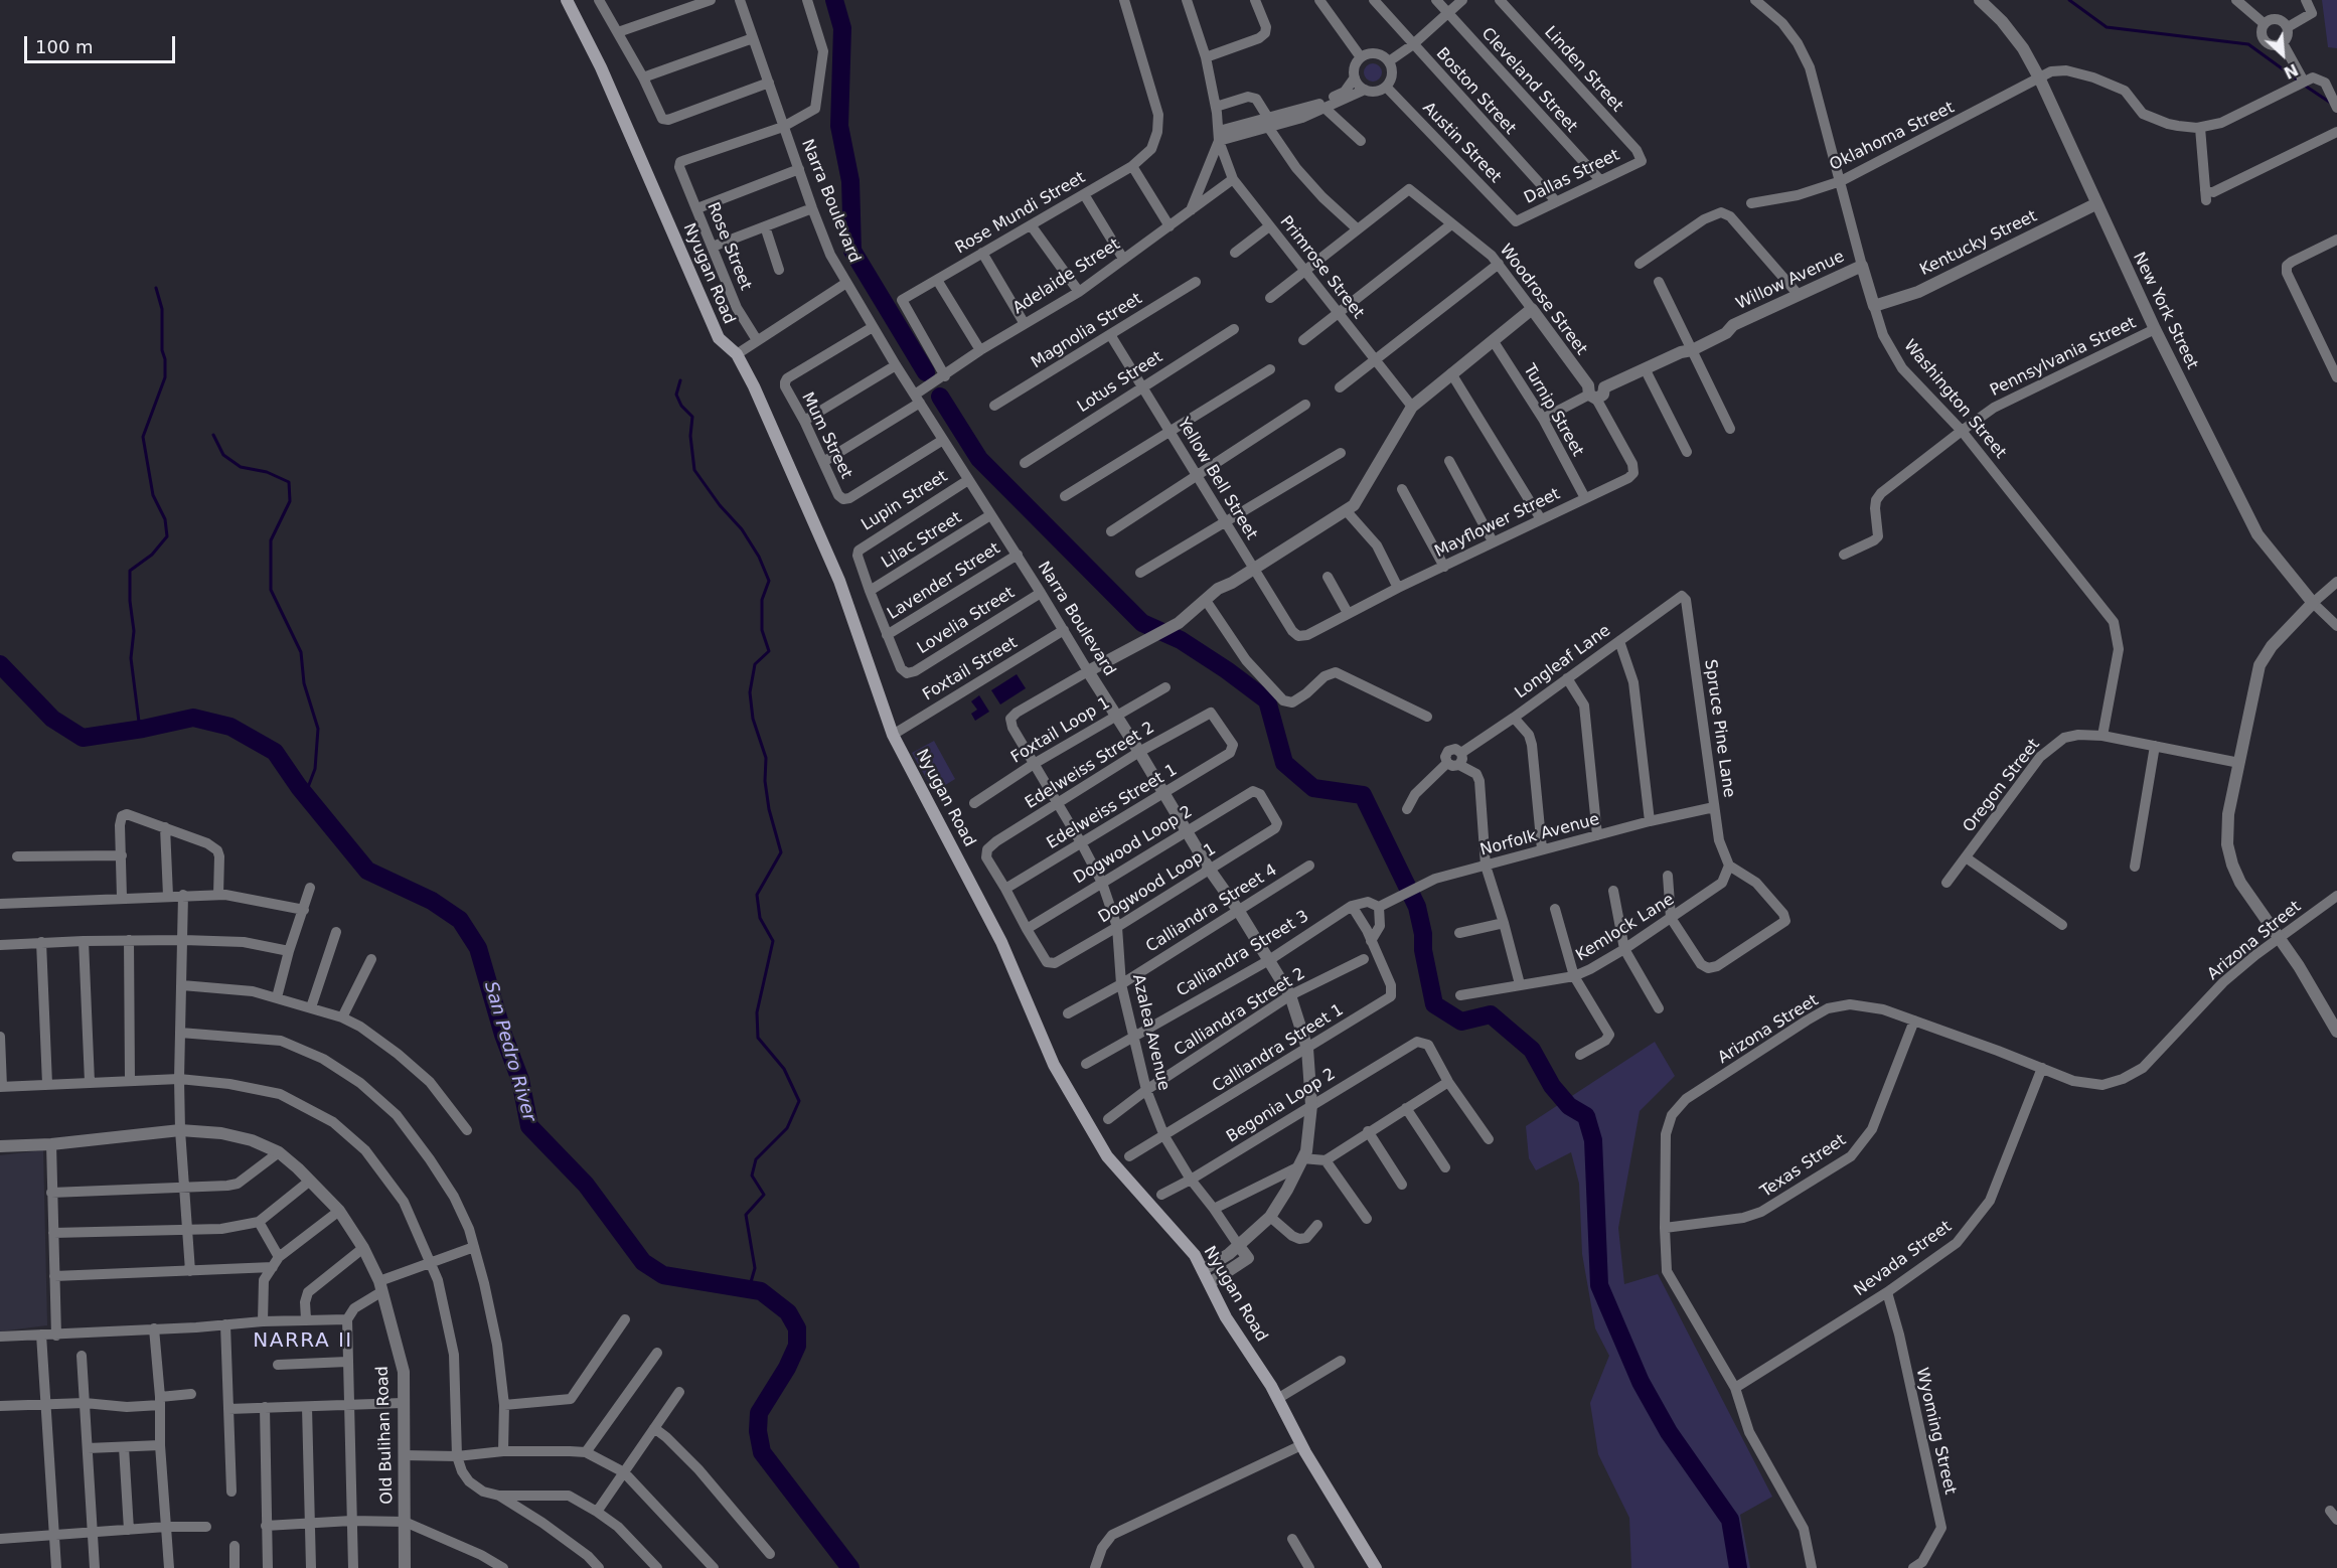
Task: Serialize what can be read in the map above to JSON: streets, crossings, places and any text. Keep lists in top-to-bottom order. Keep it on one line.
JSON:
{"streets":{"main road":["Nyugan Road"],"street":["Linden Street","Cleveland Street","Boston Street","Oklahoma Street","Austin Street","Dallas Street","Narra Boulevard","Rose Mundi Street","Kentucky Street","Rose Street","Primrose Street","Adelaide Street","Willow Avenue","Woodrose Street","New York Street","Magnolia Street","Pennsylvania Street","Lotus Street","Washington Street","Turnip Street","Mum Street","Yellow Bell Street","Lupin Street","Mayflower Street","Lilac Street","Lavender Street","Lovelia Street","Longleaf Lane","Foxtail Street","Spruce Pine Lane","Foxtail Loop 1","Edelweiss Street 2","Oregon Street","Edelweiss Street 1","Norfolk Avenue","Dogwood Loop 2","Dogwood Loop 1","Calliandra Street 4","Kemlock Lane","Arizona Street","Calliandra Street 3","Calliandra Street 2","Azalea Avenue","Calliandra Street 1","Begonia Loop 2","Texas Street","Nevada Street","Wyoming Street","Old Bulihan Road"]},"crossings":[["Linden Street","Dallas Street"],["Cleveland Street","Dallas Street"],["Boston Street","Dallas Street"],["Oklahoma Street","New York Street"],["Oklahoma Street","Washington Street"],["Austin Street","Dallas Street"],["Narra Boulevard","Rose Street"],["Narra Boulevard","Nyugan Road"],["Narra Boulevard","Adelaide Street"],["Narra Boulevard","Mum Street"],["Narra Boulevard","Lupin Street"],["Narra Boulevard","Lilac Street"],["Narra Boulevard","Lavender Street"],["Narra Boulevard","Lovelia Street"],["Narra Boulevard","Foxtail Street"],["Narra Boulevard","Foxtail Loop 1"],["Narra Boulevard","Edelweiss Street 2"],["Narra Boulevard","Edelweiss Street 1"],["Narra Boulevard","Dogwood Loop 2"],["Narra Boulevard","Dogwood Loop 1"],["Narra Boulevard","Calliandra Street 4"],["Narra Boulevard","Calliandra Street 3"],["Narra Boulevard","Calliandra Street 2"],["Narra Boulevard","Azalea Avenue"],["Narra Boulevard","Calliandra Street 1"],["Narra Boulevard","Begonia Loop 2"],["Rose Mundi Street","Adelaide Street"],["Kentucky Street","New York Street"],["Kentucky Street","Washington Street"],["Primrose Street","Adelaide Street"],["Primrose Street","Woodrose Street"],["Nyugan Road","Foxtail Street"],["Adelaide Street","Mum Street"],["Willow Avenue","Woodrose Street"],["Willow Avenue","Washington Street"],["Willow Avenue","Turnip Street"],["Willow Avenue","Mayflower Street"],["Woodrose Street","Mayflower Street"],["New York Street","Pennsylvania Street"],["Magnolia Street","Yellow Bell Street"],["Pennsylvania Street","Washington Street"],["Lotus Street","Yellow Bell Street"],["Washington Street","Oregon Street"],["Turnip Street","Mayflower Street"],["Yellow Bell Street","Mayflower Street"],["Lupin Street","Lilac Street"],["Lavender Street","Lovelia Street"],["Longleaf Lane","Spruce Pine Lane"],["Spruce Pine Lane","Norfolk Avenue"],["Spruce Pine Lane","Kemlock Lane"],["Foxtail Loop 1","Azalea Avenue"],["Edelweiss Street 2","Edelweiss Street 1"],["Edelweiss Street 2","Azalea Avenue"],["Edelweiss Street 1","Azalea Avenue"],["Dogwood Loop 2","Dogwood Loop 1"],["Dogwood Loop 2","Azalea Avenue"],["Dogwood Loop 1","Azalea Avenue"],["Calliandra Street 4","Azalea Avenue"],["Arizona Street","Texas Street"],["Arizona Street","Nevada Street"],["Calliandra Street 3","Azalea Avenue"],["Calliandra Street 2","Azalea Avenue"],["Azalea Avenue","Calliandra Street 1"],["Azalea Avenue","Begonia Loop 2"],["Nevada Street","Wyoming Street"]],"districts":["NARRA II"],"water":["San Pedro River"],"scale_bar":"100 m","north":"bottom right"}
